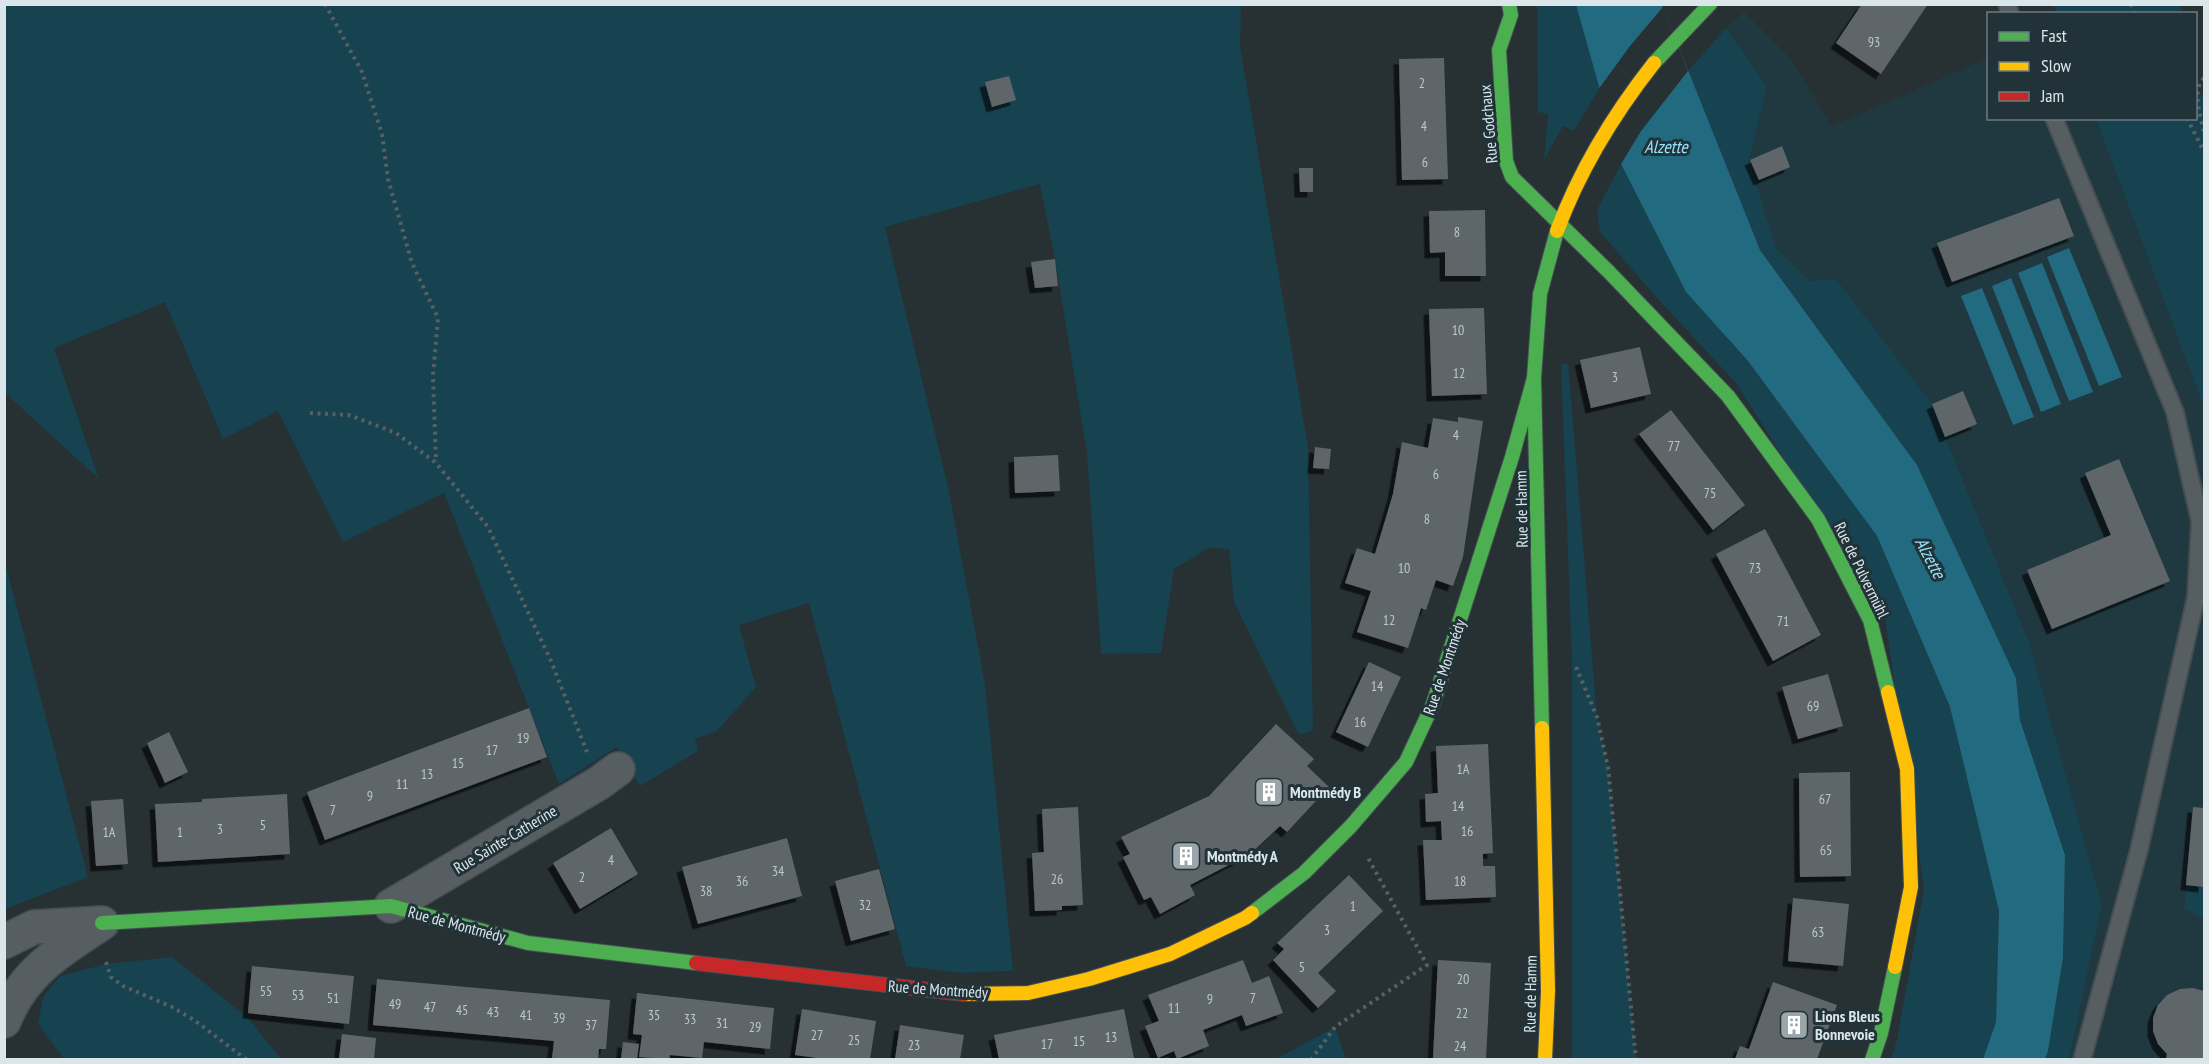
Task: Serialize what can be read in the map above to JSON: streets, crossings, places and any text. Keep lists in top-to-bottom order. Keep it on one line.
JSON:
{"streets":{"street":["Rue Godchaux","Rue de Hamm","Rue de Pulvermühl","Rue de Montmédy","Rue Sainte-Catherine"]},"crossings":[["Rue Godchaux","Rue de Hamm"],["Rue Godchaux","Rue de Pulvermühl"],["Rue de Hamm","Rue de Pulvermühl"],["Rue de Hamm","Rue de Montmédy"],["Rue de Montmédy","Rue Sainte-Catherine"]],"water":["Alzette"],"places":{"building":["Montmédy B","Montmédy A","Lions Bleus Bonnevoie"]},"house_numbers":["93","2","4","6","8","10","12","3","4","77","6","75","8","10","73","12","71","14","69","16","19","17","15","1A","13","11","9","67","14","7","5","3","16","1A","1","65","4","34","2","26","36","18","38","32","1","3","63","5","20","55","53","51","7","9","49","47","11","45","43","22","41","35","39","33","31","37","29","27","13","25","15","17","23","24"],"legend":["Fast","Slow","Jam"]}
